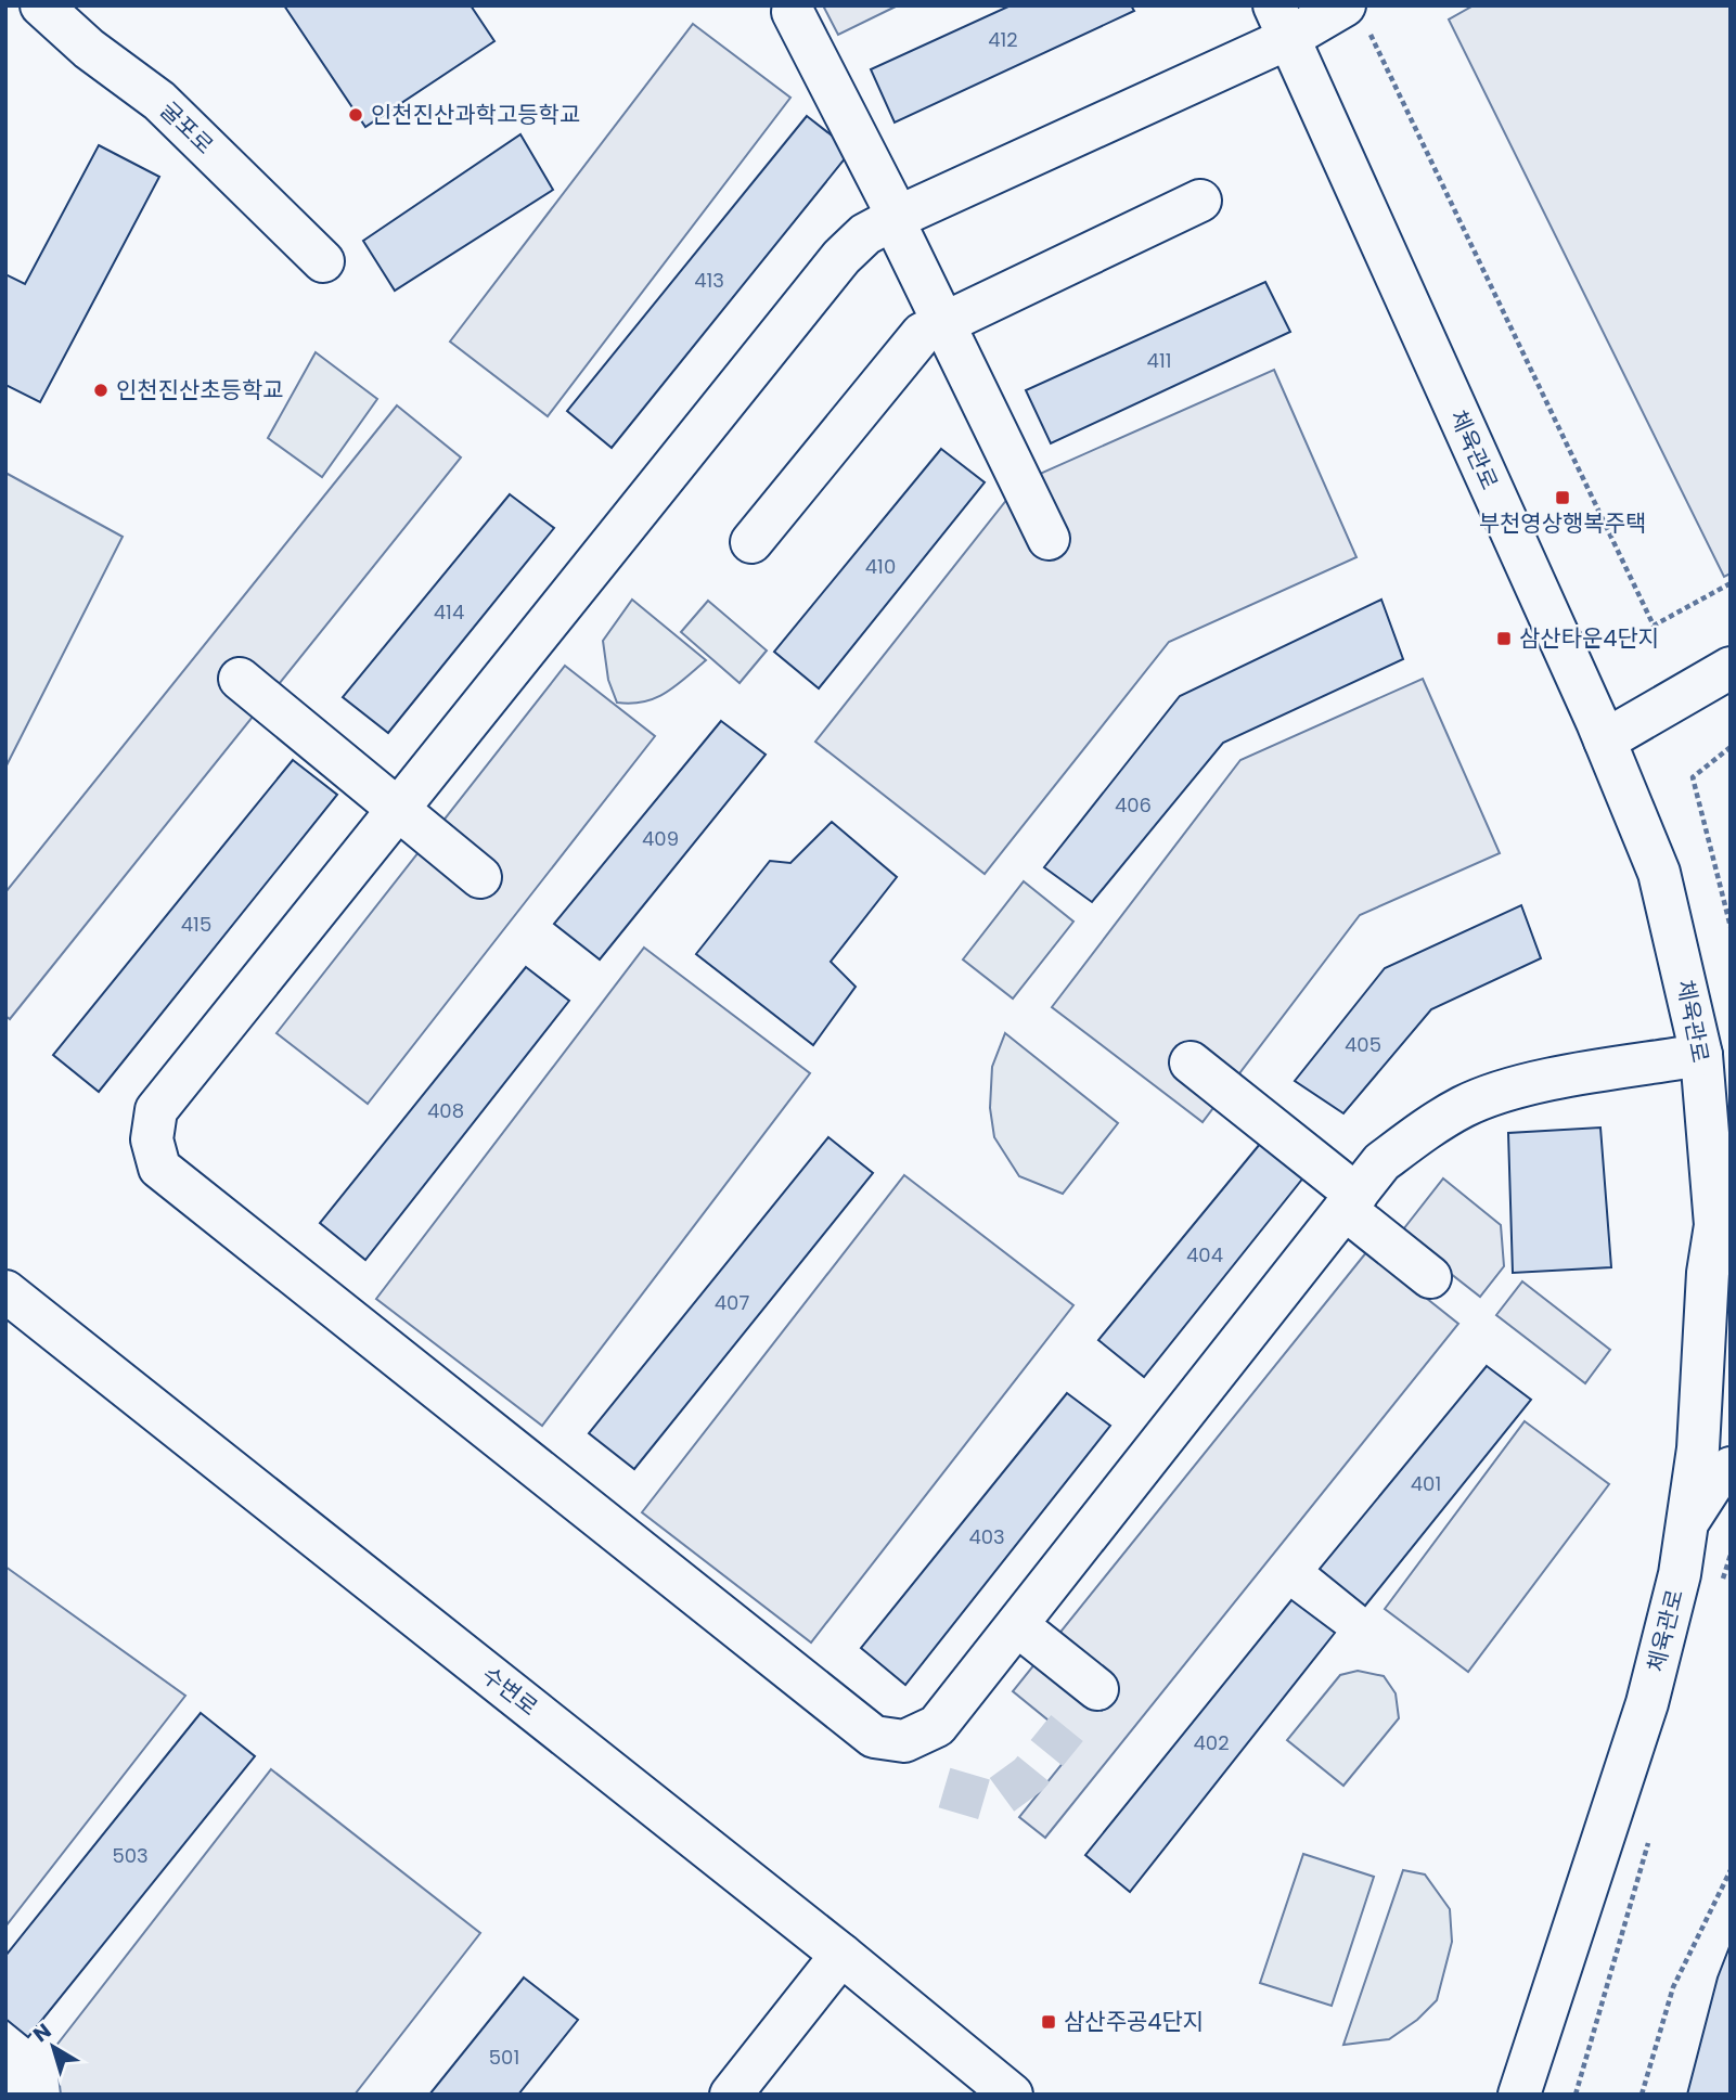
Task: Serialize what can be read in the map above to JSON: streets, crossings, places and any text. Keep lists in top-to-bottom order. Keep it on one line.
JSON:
{"streets":{"street":["굴포로","체육관로","수변로"]},"places":{"other":["인천진산과학고등학교","인천진산초등학교"],"transit":["부천영상행복주택","삼산타운4단지","삼산주공4단지"]},"house_numbers":["412","413","411","410","414","406","409","415","405","408","404","407","401","403","402","503","501"],"north":"top left"}
